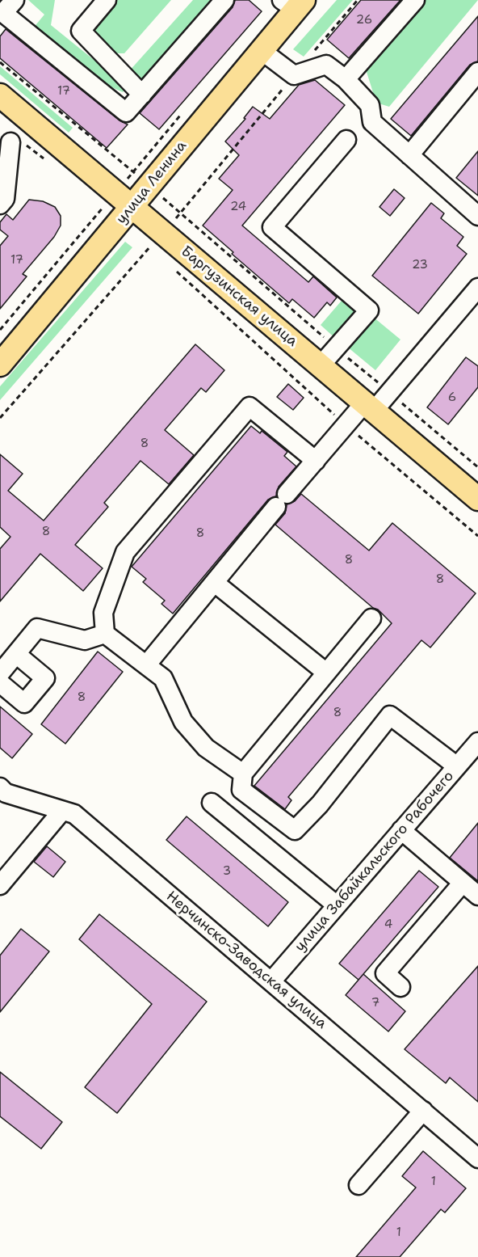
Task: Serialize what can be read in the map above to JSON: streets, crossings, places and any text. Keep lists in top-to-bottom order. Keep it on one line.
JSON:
{"streets":{"main road":["улица Ленина","Баргузинская улица"],"street":["улица Забайкальского Рабочего","Нерчинско-Заводская улица"]},"crossings":[["улица Ленина","Баргузинская улица"],["улица Забайкальского Рабочего","Нерчинско-Заводская улица"]],"house_numbers":["26","17","24","17","23","6","8","8","8","8","8","8","8","3","4","7","1","1"]}
